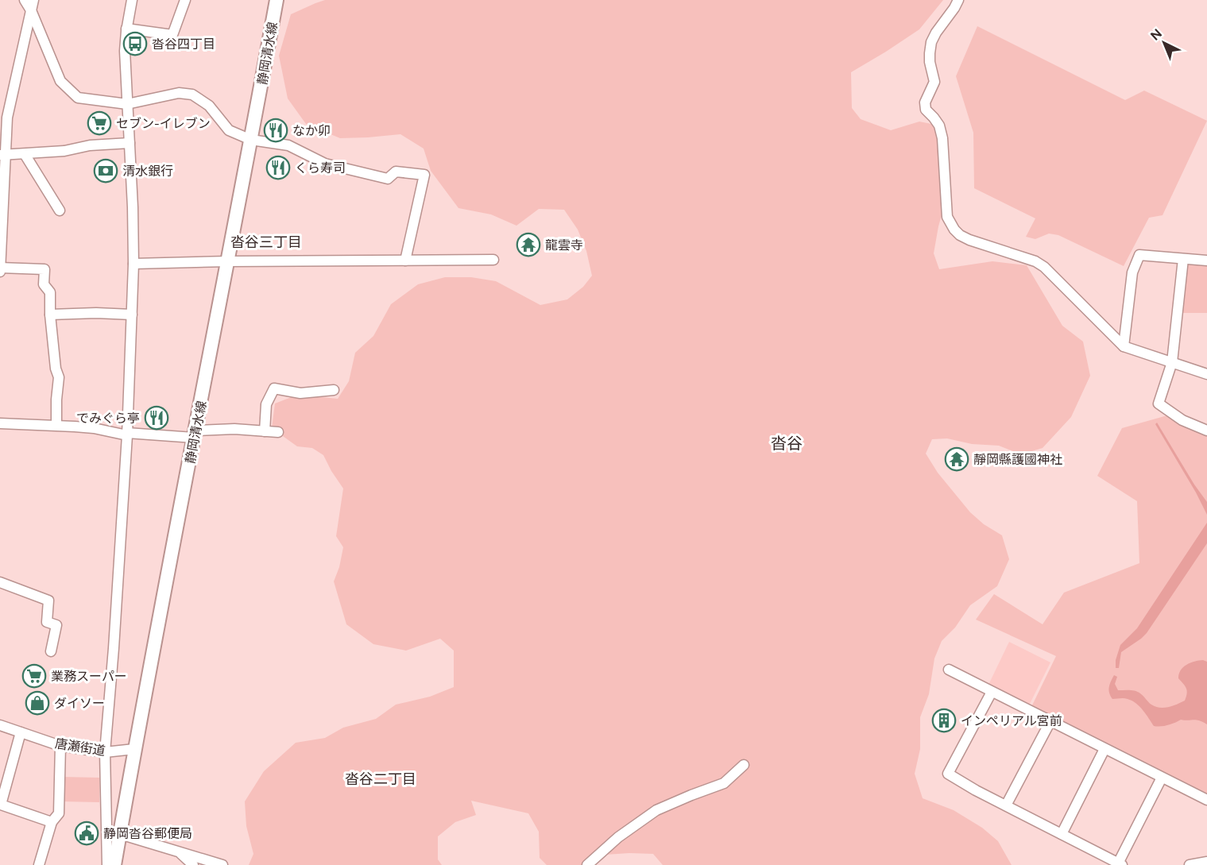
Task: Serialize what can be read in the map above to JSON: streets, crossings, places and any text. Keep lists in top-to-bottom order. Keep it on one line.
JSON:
{"streets":{"main road":["静岡清水線"],"street":["唐瀬街道"]},"crossings":[["静岡清水線","唐瀬街道"]],"districts":["沓谷三丁目","沓谷","沓谷二丁目"],"places":{"bus stop":["沓谷四丁目"],"supermarket":["セブン-イレブン","業務スーパー"],"restaurant":["なか卯","くら寿司","でみぐら亭"],"bank":["清水銀行"],"temple":["龍雲寺","靜岡縣護國神社"],"shop":["ダイソー"],"building":["インペリアル宮前"],"public building":["静岡沓谷郵便局"]},"north":"top left"}
